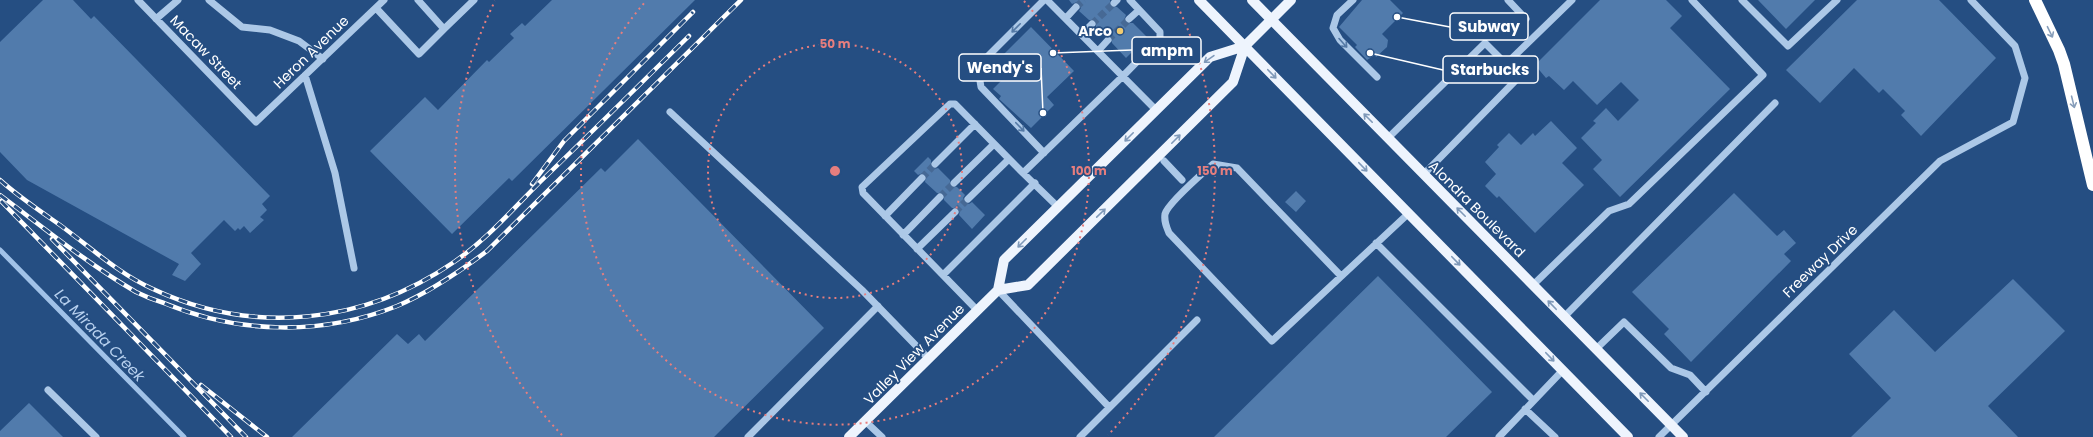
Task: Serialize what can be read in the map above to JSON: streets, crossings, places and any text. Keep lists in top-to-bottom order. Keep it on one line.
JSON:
{"streets":{"main road":["Alondra Boulevard","Valley View Avenue"],"street":["Macaw Street","Heron Avenue","Freeway Drive"]},"crossings":[["Macaw Street","Heron Avenue"],["Alondra Boulevard","Freeway Drive"]],"water":["La Mirada Creek"],"places":["Subway","Arco","ampm","Starbucks","Wendy's"],"rings":["50 m","100 m","150 m"]}
